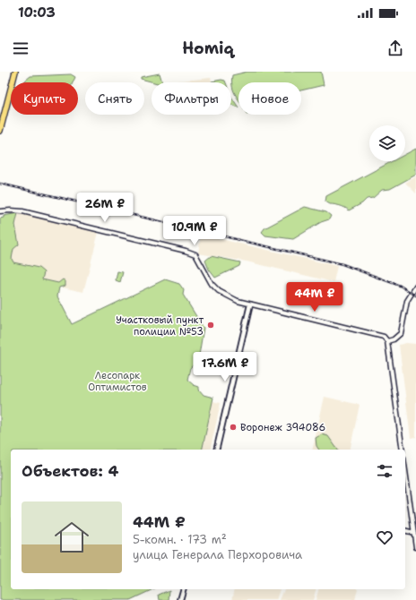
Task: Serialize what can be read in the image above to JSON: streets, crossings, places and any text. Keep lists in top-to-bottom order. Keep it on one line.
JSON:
{"parks":["Лесопарк Оптимистов"],"places":["Участковый пункт полиции №53","Воронеж 394086"],"page":{"status":"10:03","header":"Homiq","chip":["Купить","Снять","Фильтры","Новое"],"price":["26M ₽","10.9M ₽","44M ₽","17.6M ₽"],"heading":"Объектов: 4","list":[{"name":"44M ₽","note":"5-комн. · 173 m² · улица Генерала Перхоровича"}]}}
